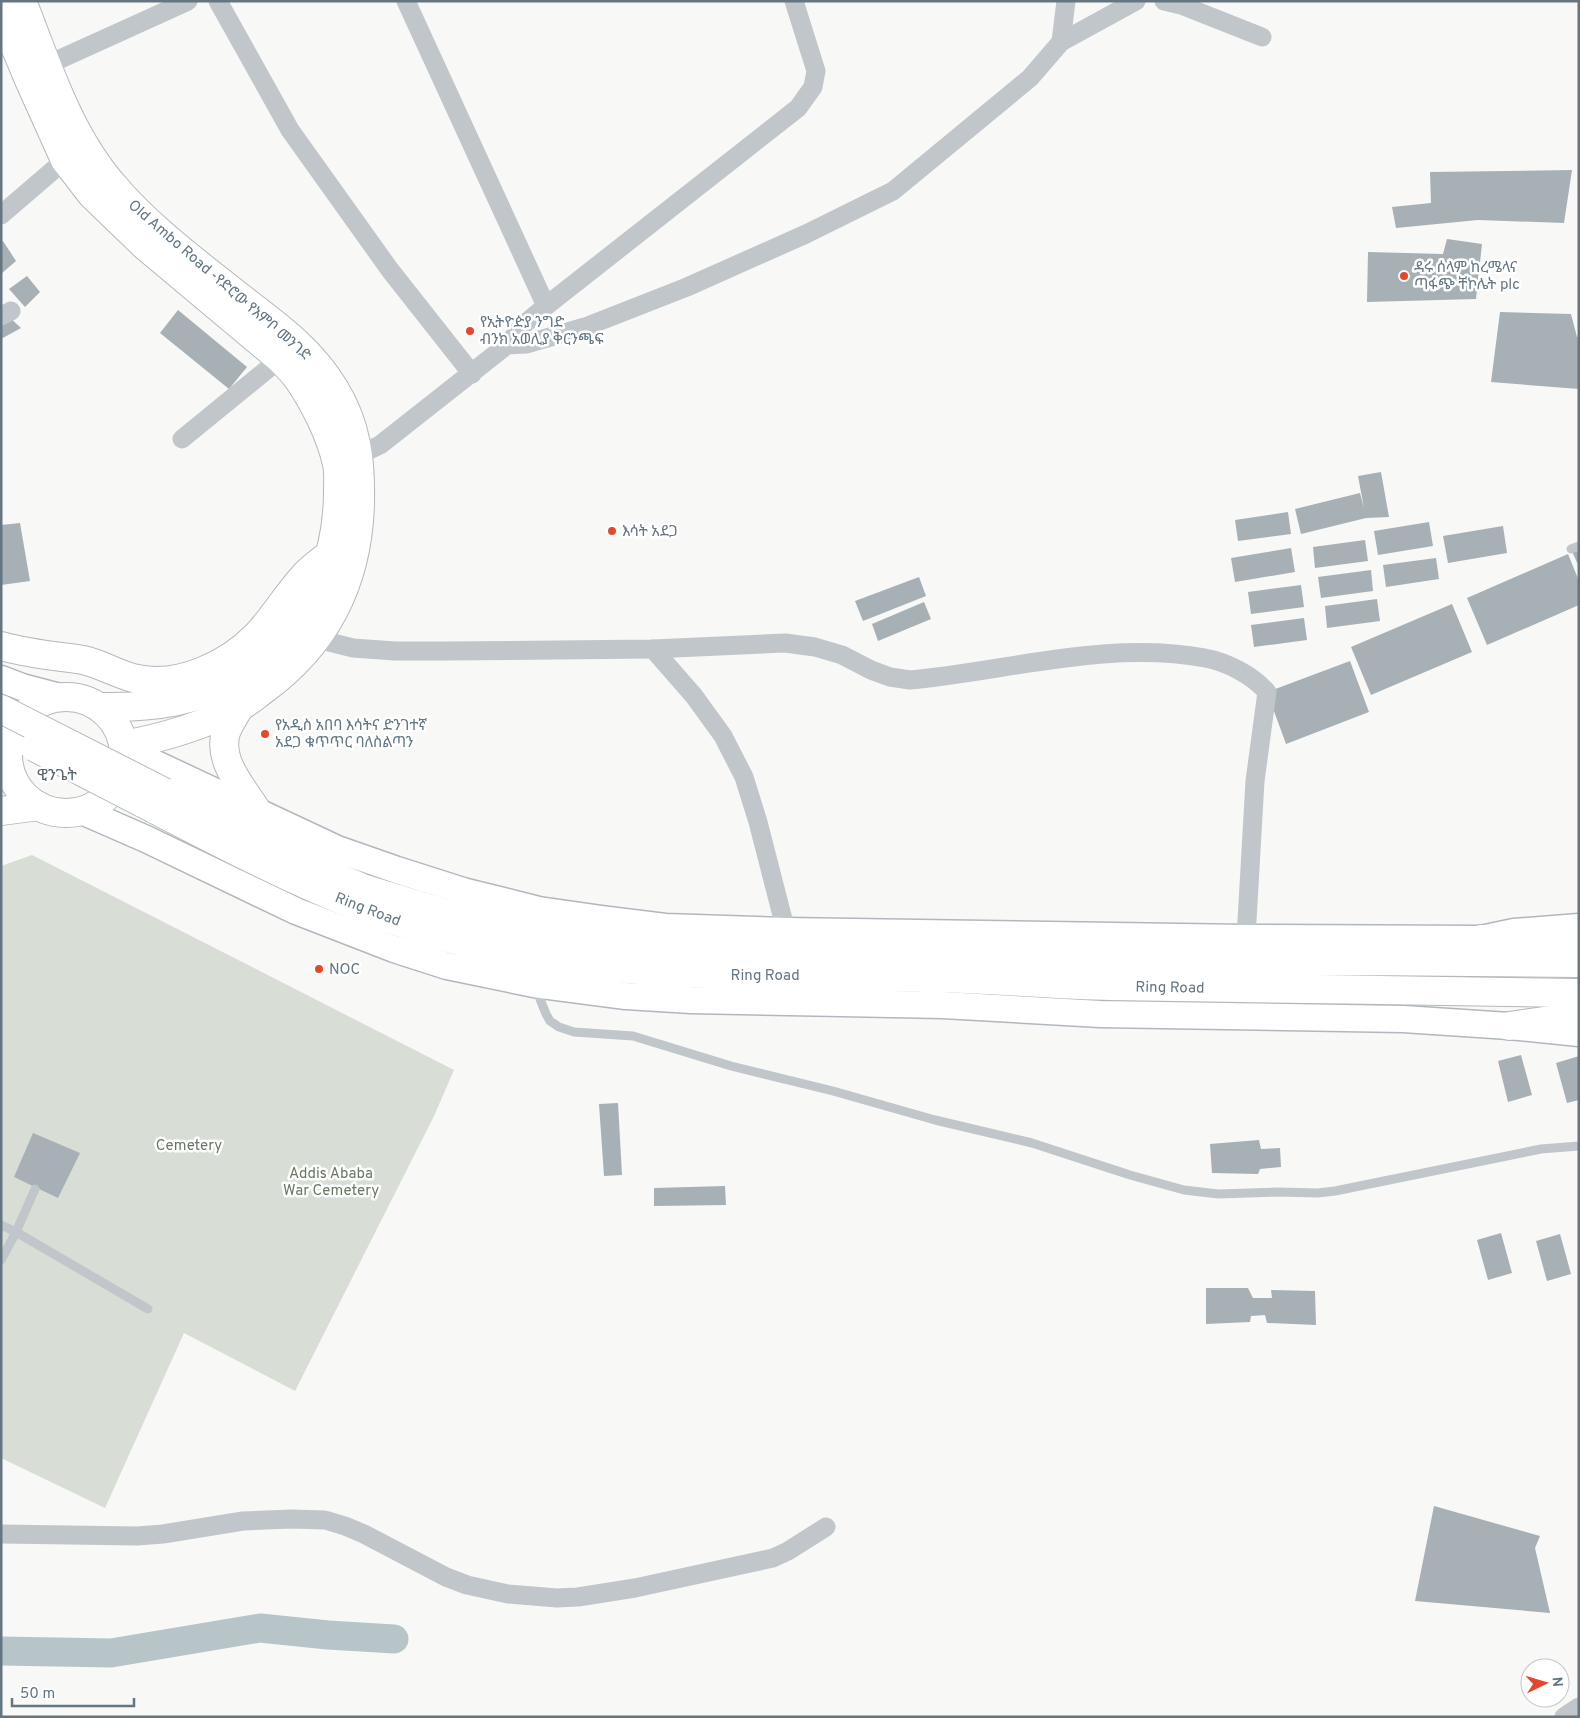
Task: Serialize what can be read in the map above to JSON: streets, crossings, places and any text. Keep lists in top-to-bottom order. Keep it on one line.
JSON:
{"streets":{"main road":["Old Ambo Road -የድሮው የአምቦ መንገድ","Ring Road"]},"crossings":[["Old Ambo Road -የድሮው የአምቦ መንገድ","Ring Road"]],"districts":["ዊንጌት"],"parks":["Cemetery","Addis Ababa War Cemetery"],"places":["ዳሩ ሰላም ከረሜላና ጣፋጭ ቸኮሌት plc","የኢትዮዽያ ንግድ ብንክ አወሊያ ቅርንጫፍ","እሳት አደጋ","የአዲስ አበባ እሳትና ድንገተኛ አደጋ ቁጥጥር ባለስልጣን","NOC"],"scale_bar":"50 m","north":"right"}
